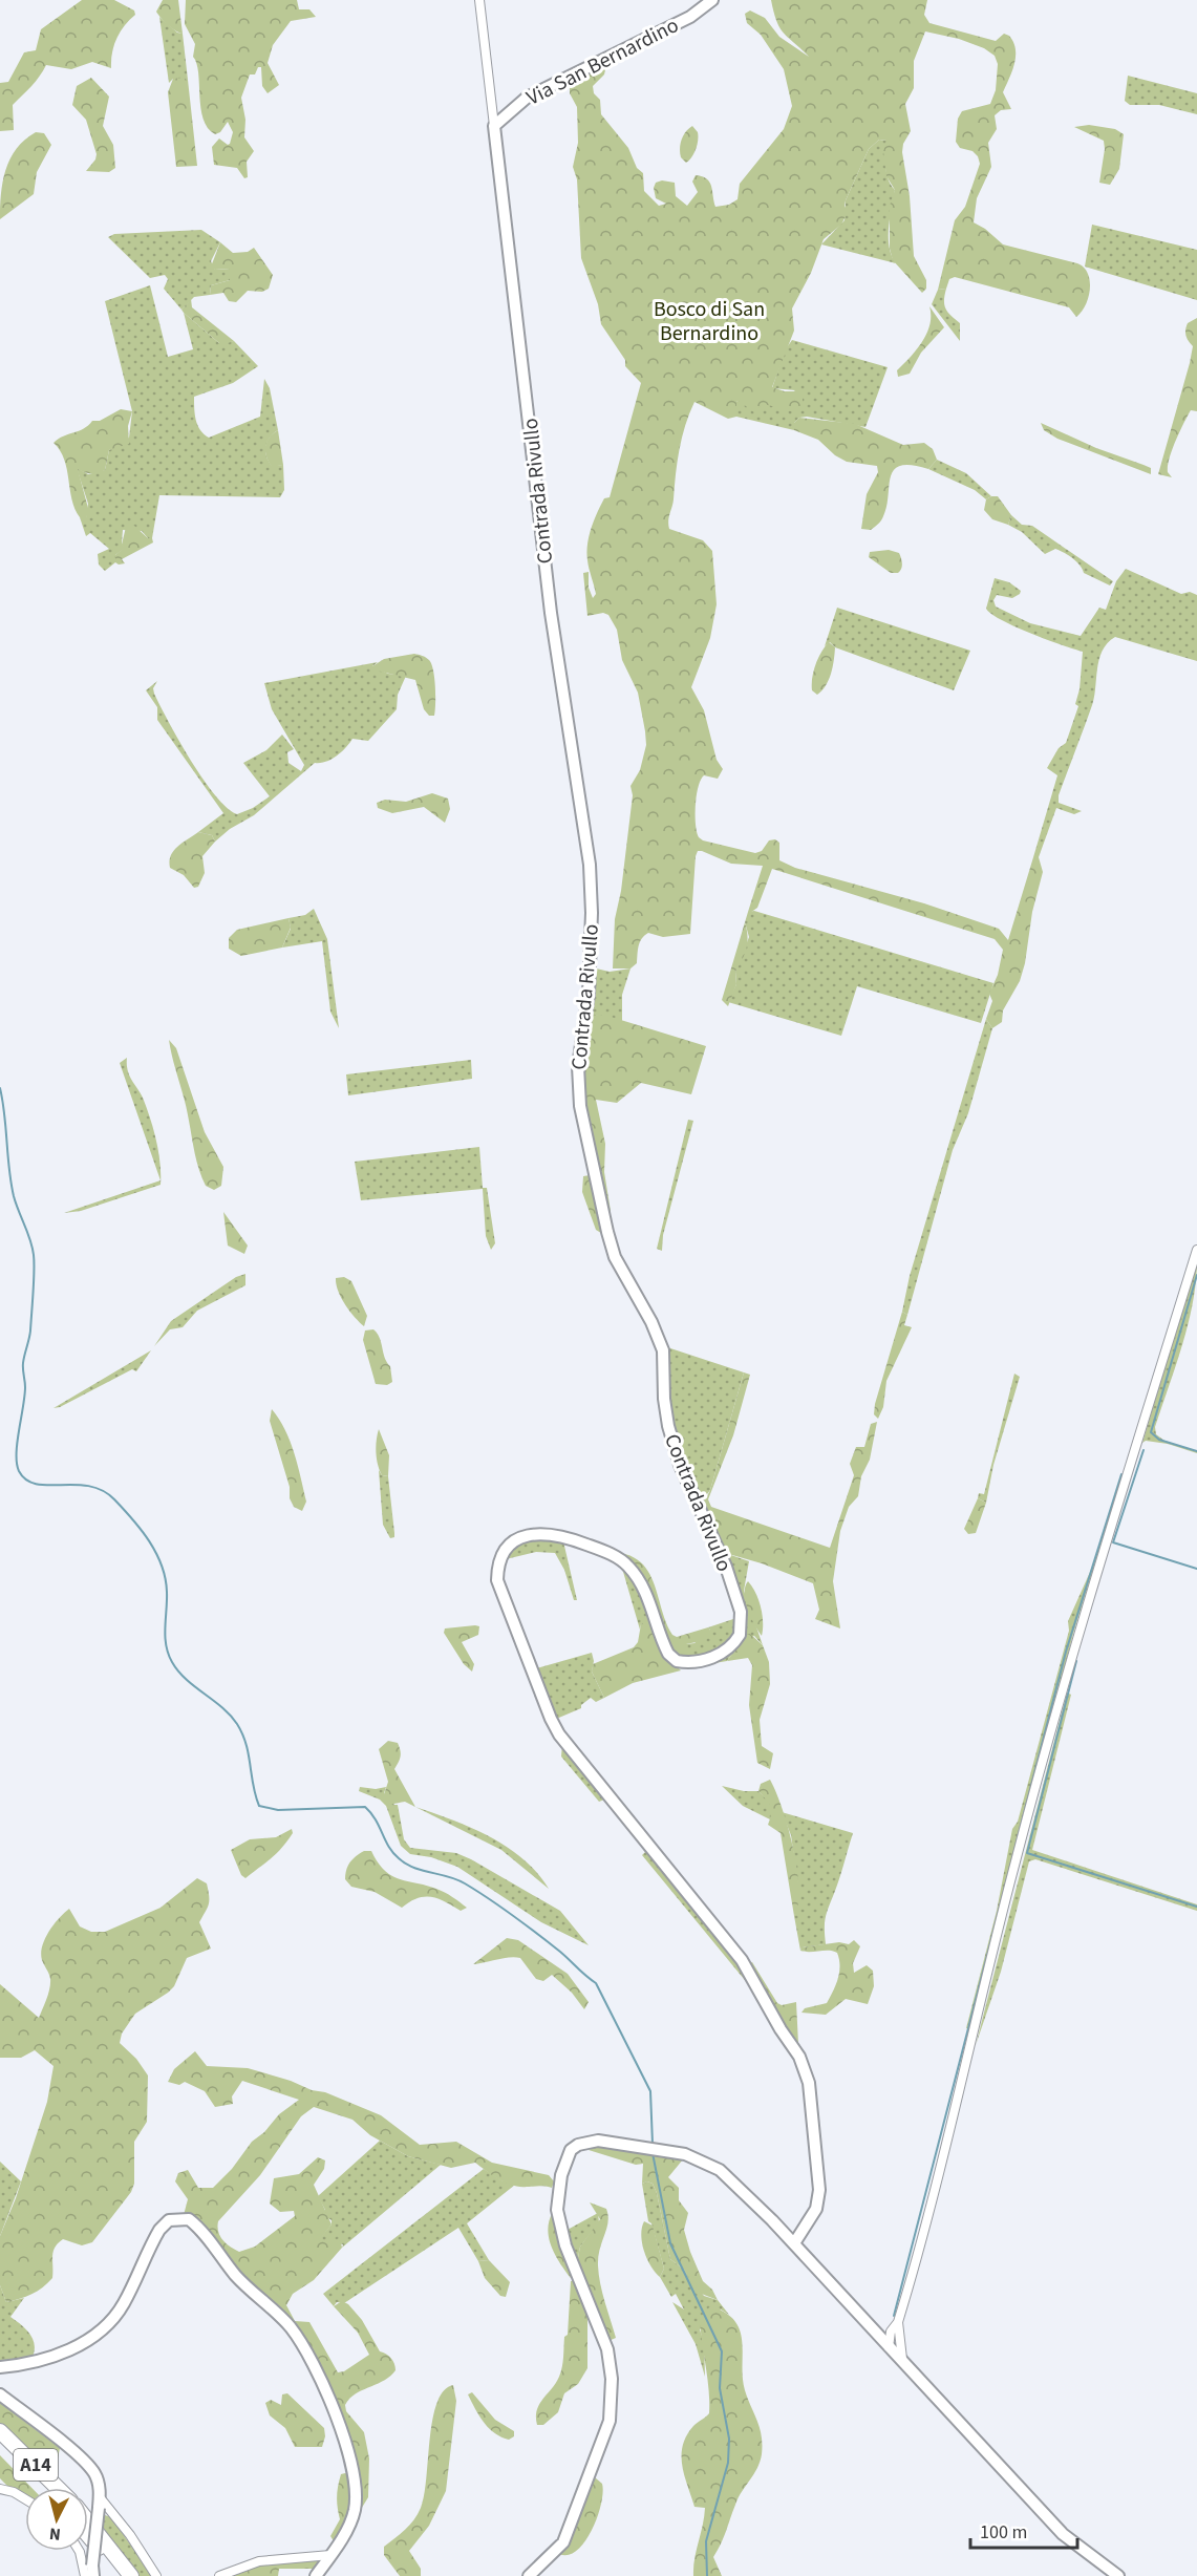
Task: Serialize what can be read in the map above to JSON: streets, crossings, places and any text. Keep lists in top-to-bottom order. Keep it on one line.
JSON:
{"streets":{"highway":["A14"],"street":["Via San Bernardino","Contrada Rivullo"]},"crossings":[["Via San Bernardino","Contrada Rivullo"]],"parks":["Bosco di San Bernardino"],"scale_bar":"100 m","north":"bottom"}
